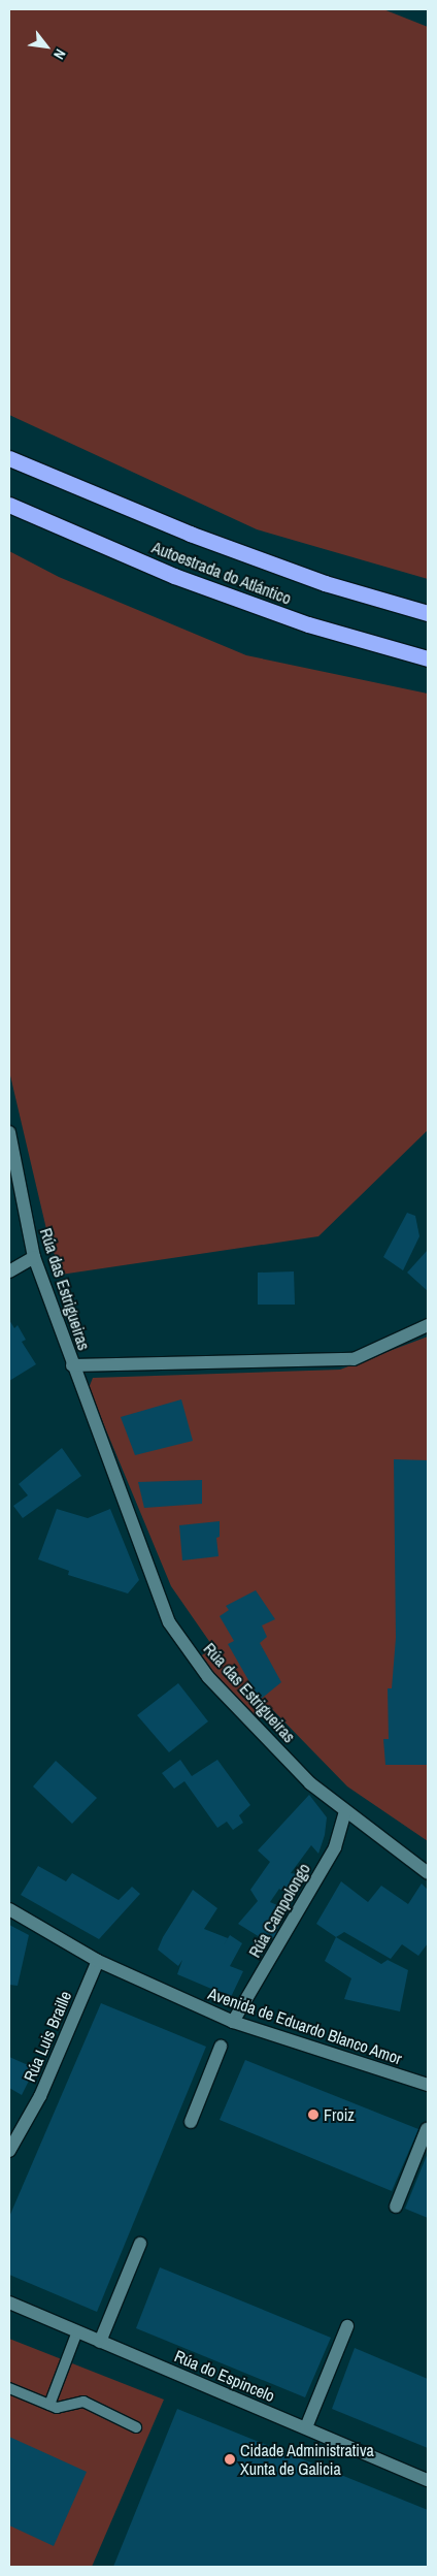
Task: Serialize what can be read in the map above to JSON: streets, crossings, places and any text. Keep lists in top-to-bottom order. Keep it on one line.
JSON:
{"streets":{"highway":["Autoestrada do Atlántico"],"street":["Rúa das Estrigueiras","Rúa Campolongo","Avenida de Eduardo Blanco Amor","Rúa Luis Braille","Rúa do Espincelo"]},"crossings":[["Rúa das Estrigueiras","Rúa Campolongo"],["Rúa Campolongo","Avenida de Eduardo Blanco Amor"],["Avenida de Eduardo Blanco Amor","Rúa Luis Braille"]],"places":["Froiz","Cidade Administrativa Xunta de Galicia"],"north":"bottom right"}
